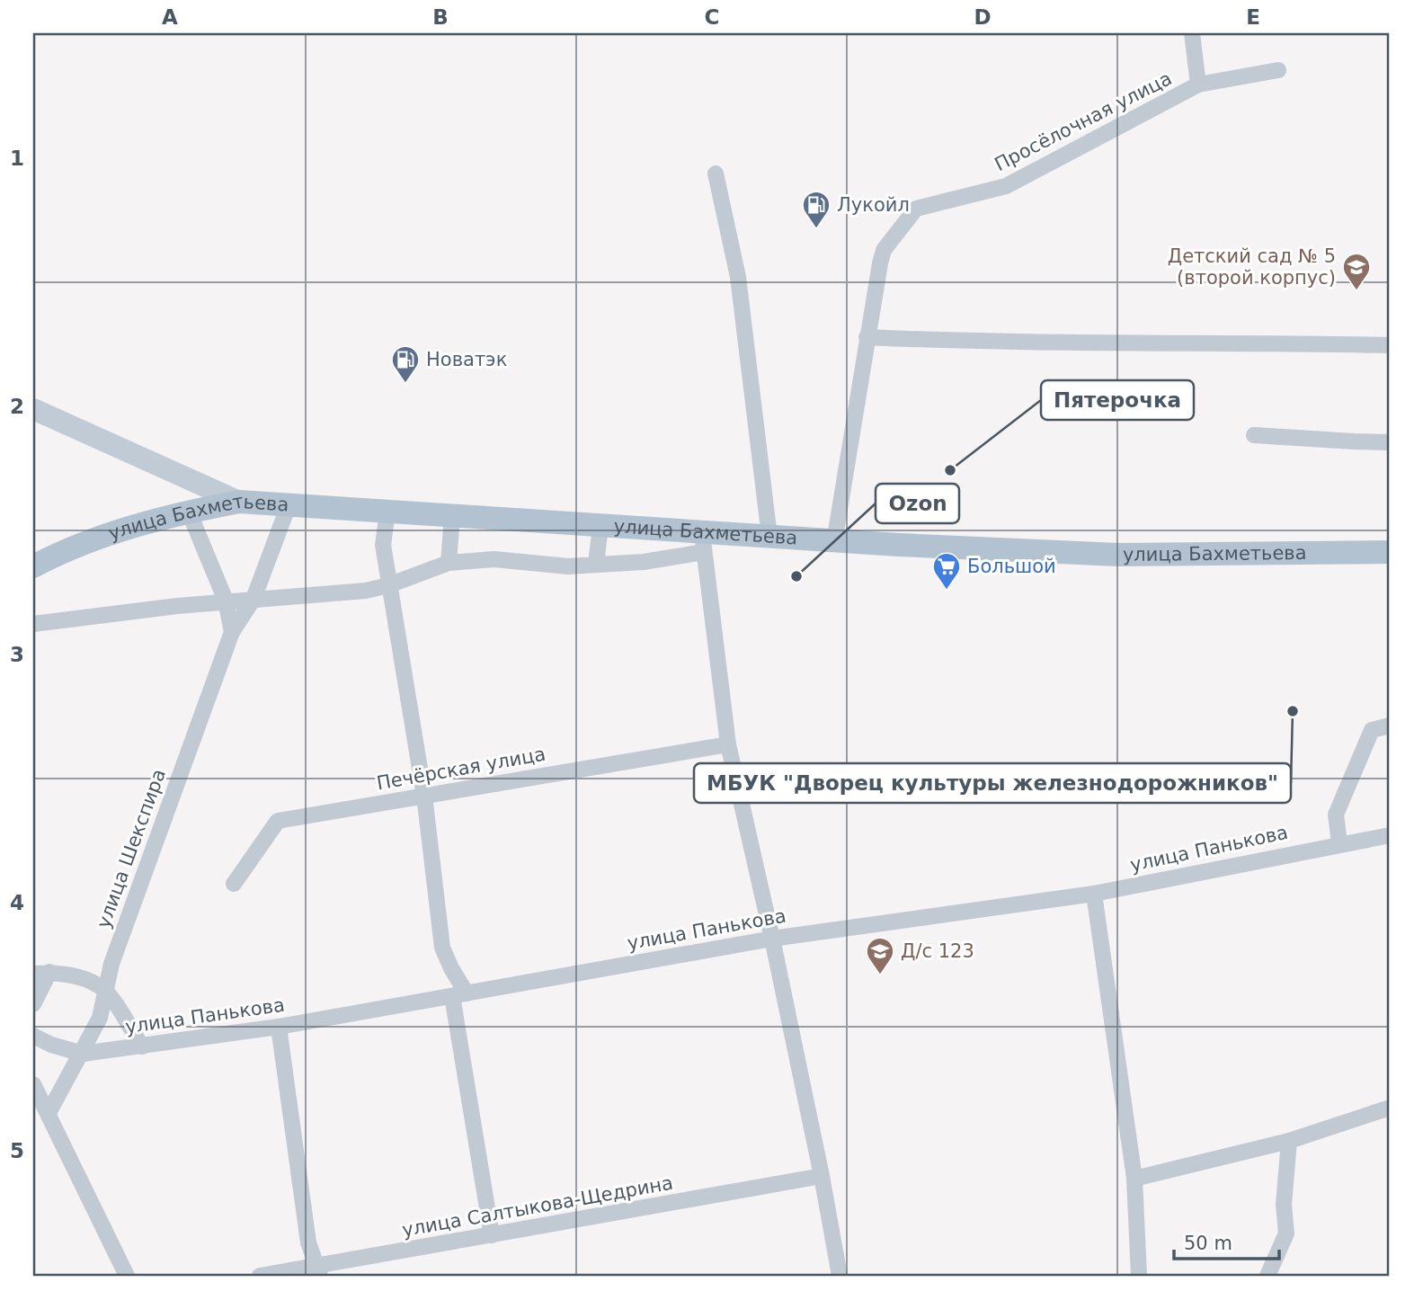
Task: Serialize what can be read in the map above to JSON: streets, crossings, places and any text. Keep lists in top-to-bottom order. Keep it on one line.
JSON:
{"streets":{"main road":["улица Бахметьева"],"street":["Просёлочная улица","Печёрская улица","улица Шекспира","улица Панькова","улица Салтыкова-Щедрина"]},"crossings":[["Просёлочная улица","улица Бахметьева"],["улица Бахметьева","улица Шекспира"],["улица Шекспира","улица Панькова"]],"places":{"fuel station":["Лукойл","Новатэк"],"school or university":["Детский сад № 5 (второй корпус)","Д/с 123"],"other":["Пятерочка","Ozon","МБУК \"Дворец культуры железнодорожников\""],"supermarket":["Большой"]},"scale_bar":"50 m","grid":{"columns":["A","B","C","D","E"],"rows":["1","2","3","4","5"]}}
